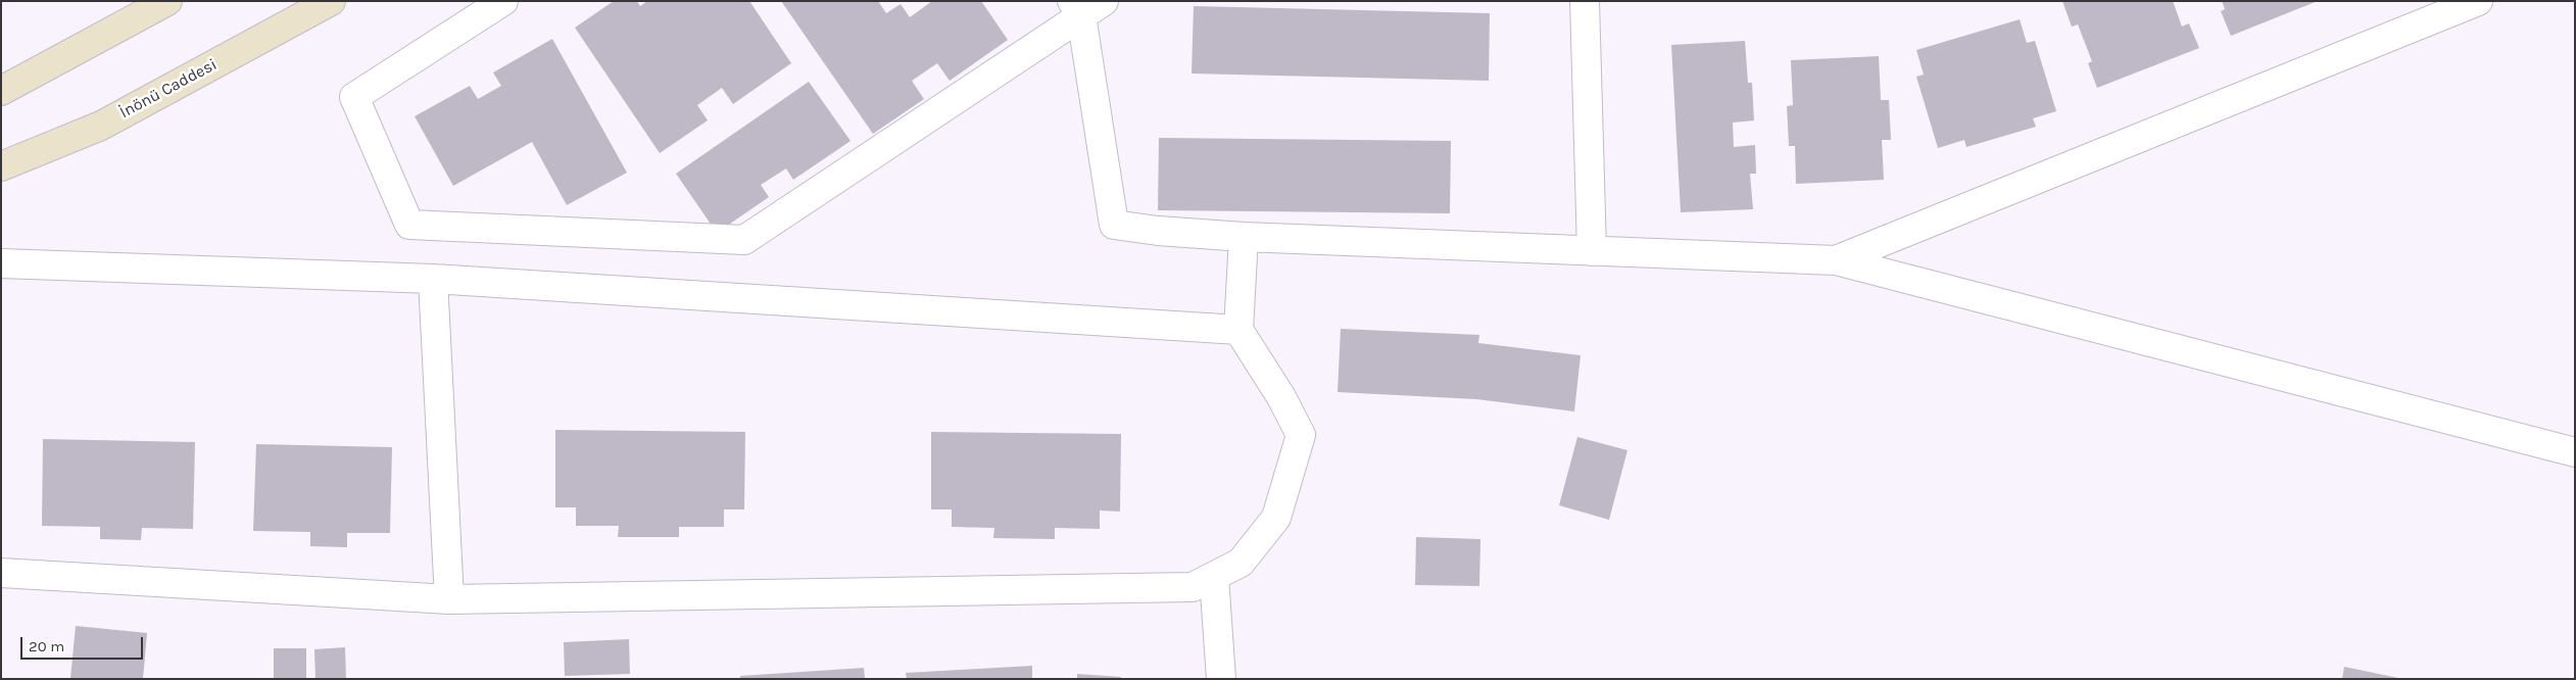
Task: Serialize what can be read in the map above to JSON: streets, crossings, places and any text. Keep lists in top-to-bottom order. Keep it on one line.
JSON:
{"streets":{"main road":["İnönü Caddesi"]},"scale_bar":"20 m"}
